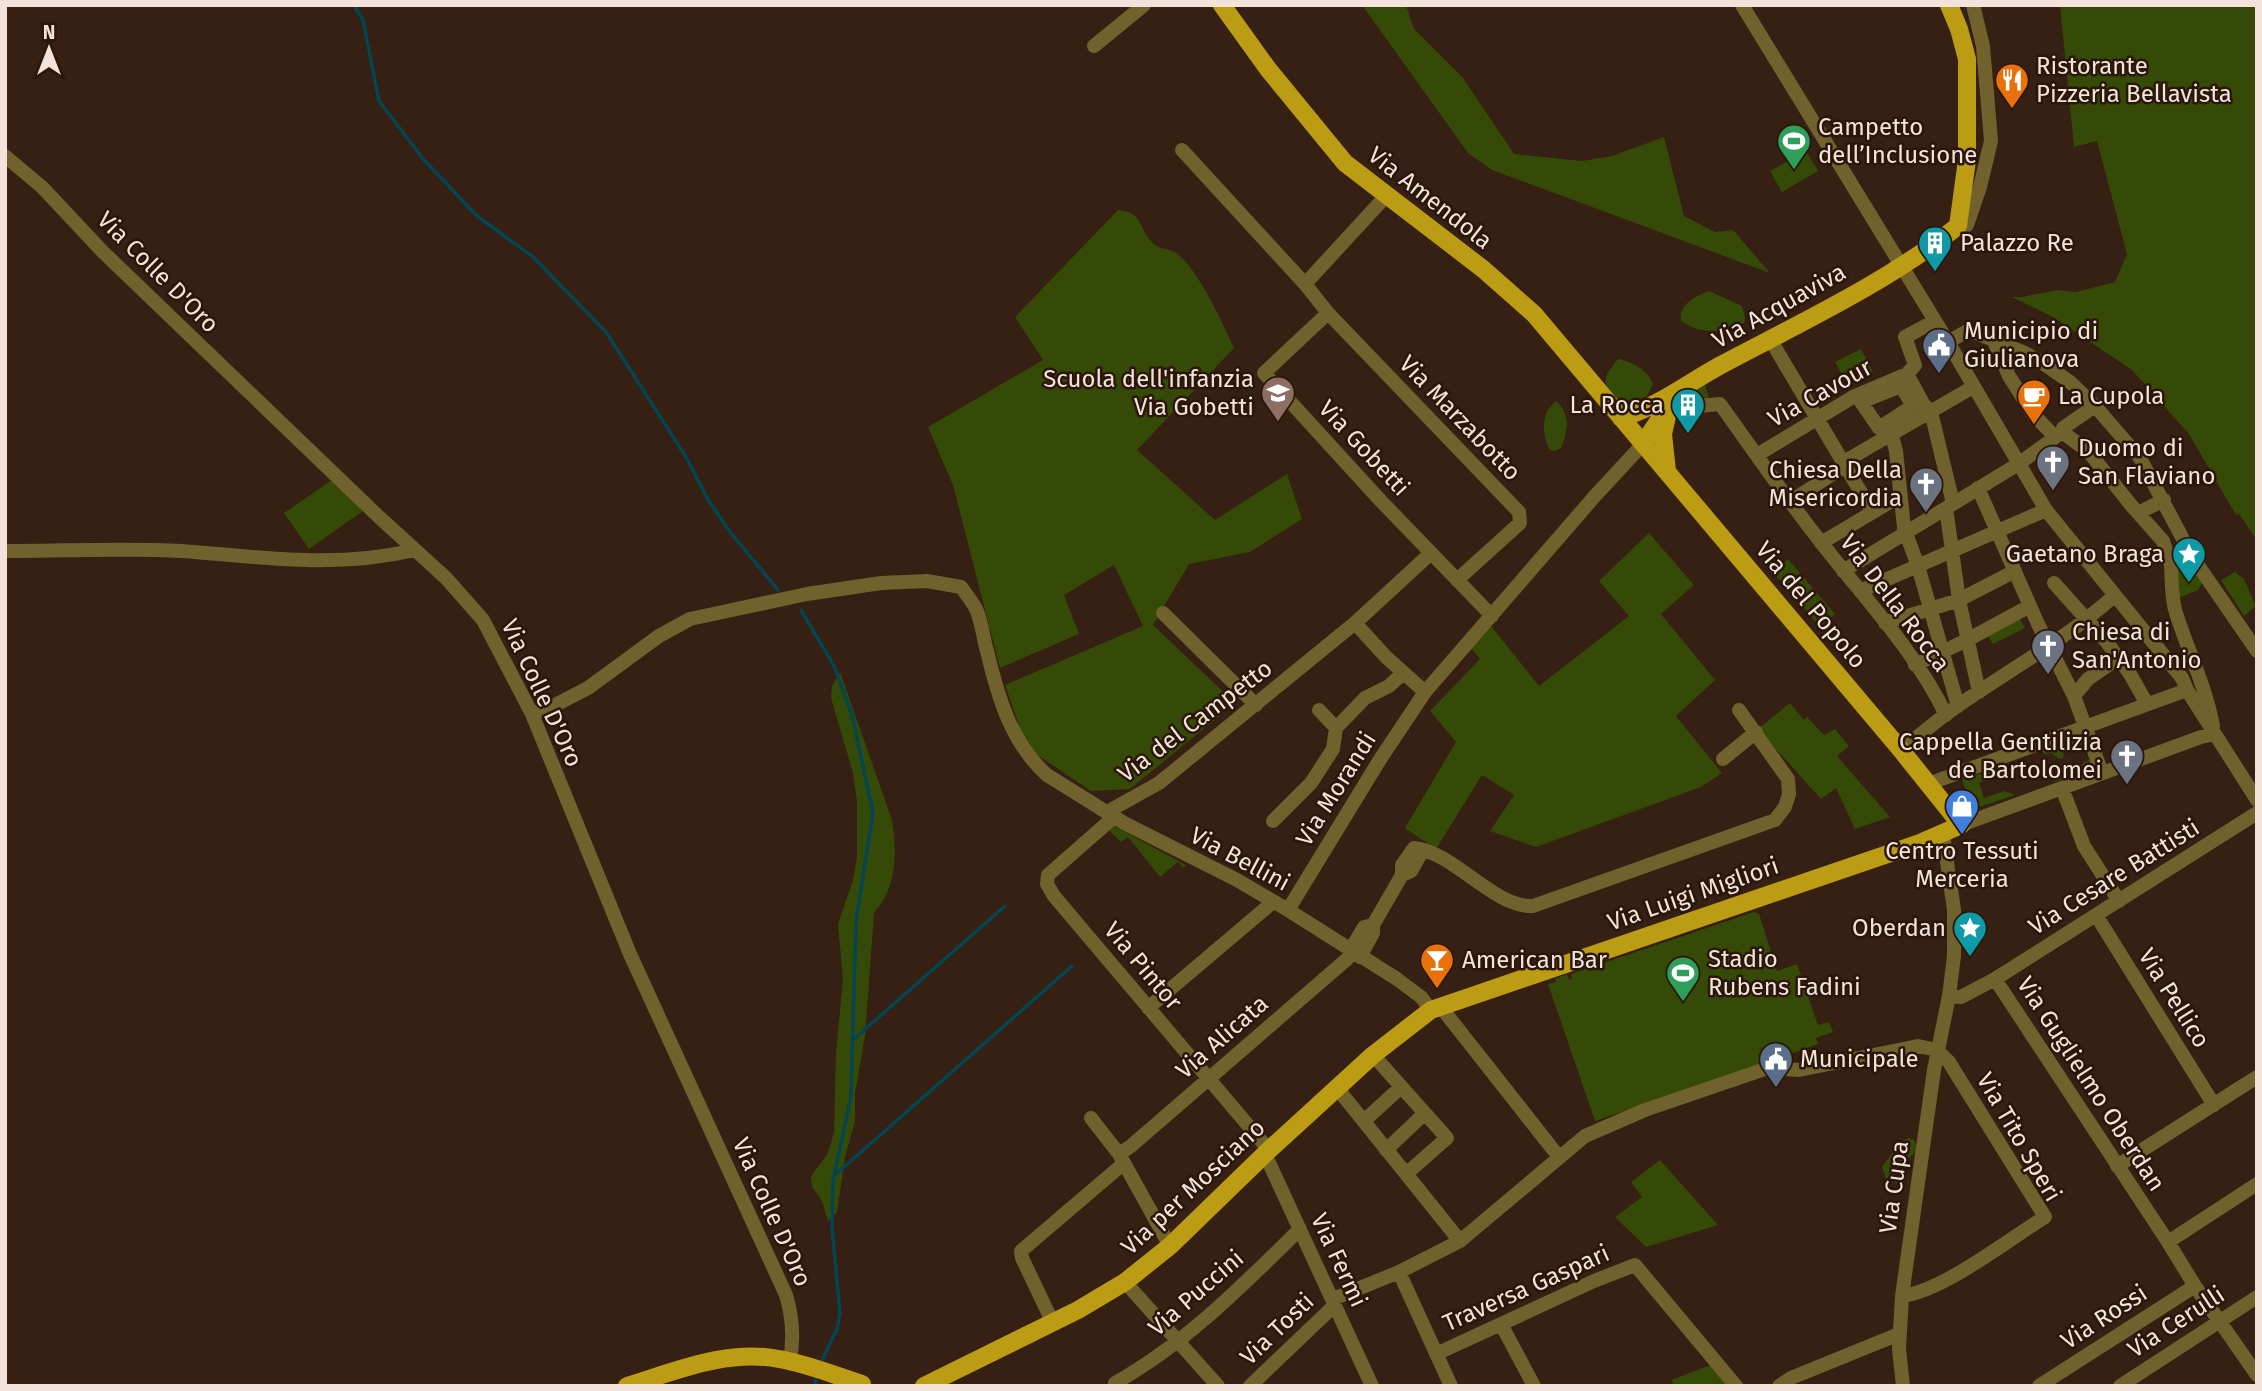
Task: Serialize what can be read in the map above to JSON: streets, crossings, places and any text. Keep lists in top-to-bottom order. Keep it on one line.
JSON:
{"streets":{"main road":["Via Amendola","Via Acquaviva","Via del Popolo","Via Luigi Migliori","Via per Mosciano"],"street":["Via Colle D'Oro","Via Cavour","Via Marzabotto","Via Gobetti","Via Della Rocca","Via del Campetto","Via Morandi","Via Bellini","Via Cesare Battisti","Via Pintor","Via Pellico","Via Alicata","Via Guglielmo Oberdan","Via Tito Speri","Via Cupa","Via Fermi","Traversa Gaspari","Via Puccini","Via Rossi","Via Cerulli","Via Tosti"]},"crossings":[["Via Amendola","Via Acquaviva"],["Via Amendola","Via del Popolo"],["Via Colle D'Oro","Via del Campetto"],["Via Acquaviva","Via Della Rocca"],["Via Acquaviva","Via del Popolo"],["Via Cavour","Via Della Rocca"],["Via Marzabotto","Via Gobetti"],["Via Gobetti","Via del Campetto"],["Via del Popolo","Via Luigi Migliori"],["Via del Campetto","Via Bellini"],["Via del Campetto","Via Pintor"],["Via Morandi","Via Bellini"],["Via Bellini","Via Luigi Migliori"],["Via Bellini","Via Pintor"],["Via Bellini","Via Alicata"],["Via Bellini","Via per Mosciano"],["Via Cesare Battisti","Via Pellico"],["Via Cesare Battisti","Via Guglielmo Oberdan"],["Via Luigi Migliori","Via per Mosciano"],["Via Pintor","Via Alicata"],["Via Pintor","Via per Mosciano"],["Via Pintor","Via Fermi"],["Via Alicata","Via per Mosciano"],["Via Guglielmo Oberdan","Via Cupa"],["Via Guglielmo Oberdan","Via Rossi"],["Via Guglielmo Oberdan","Via Cerulli"],["Via Tito Speri","Via Cupa"],["Via per Mosciano","Via Fermi"],["Via Fermi","Via Puccini"],["Via Fermi","Via Tosti"]],"places":{"restaurant":["Ristorante Pizzeria Bellavista"],"sports":["Campetto dell’Inclusione","Stadio Rubens Fadini"],"building":["Palazzo Re","La Rocca"],"public building":["Municipio di Giulianova","Municipale"],"school or university":["Scuola dell'infanzia Via Gobetti"],"cafe":["La Cupola"],"church":["Duomo di San Flaviano","Chiesa Della Misericordia","Chiesa di San'Antonio","Cappella Gentilizia de Bartolomei"],"place":["Gaetano Braga","Oberdan"],"shop":["Centro Tessuti Merceria"],"bar":["American Bar"]},"north":"top"}
